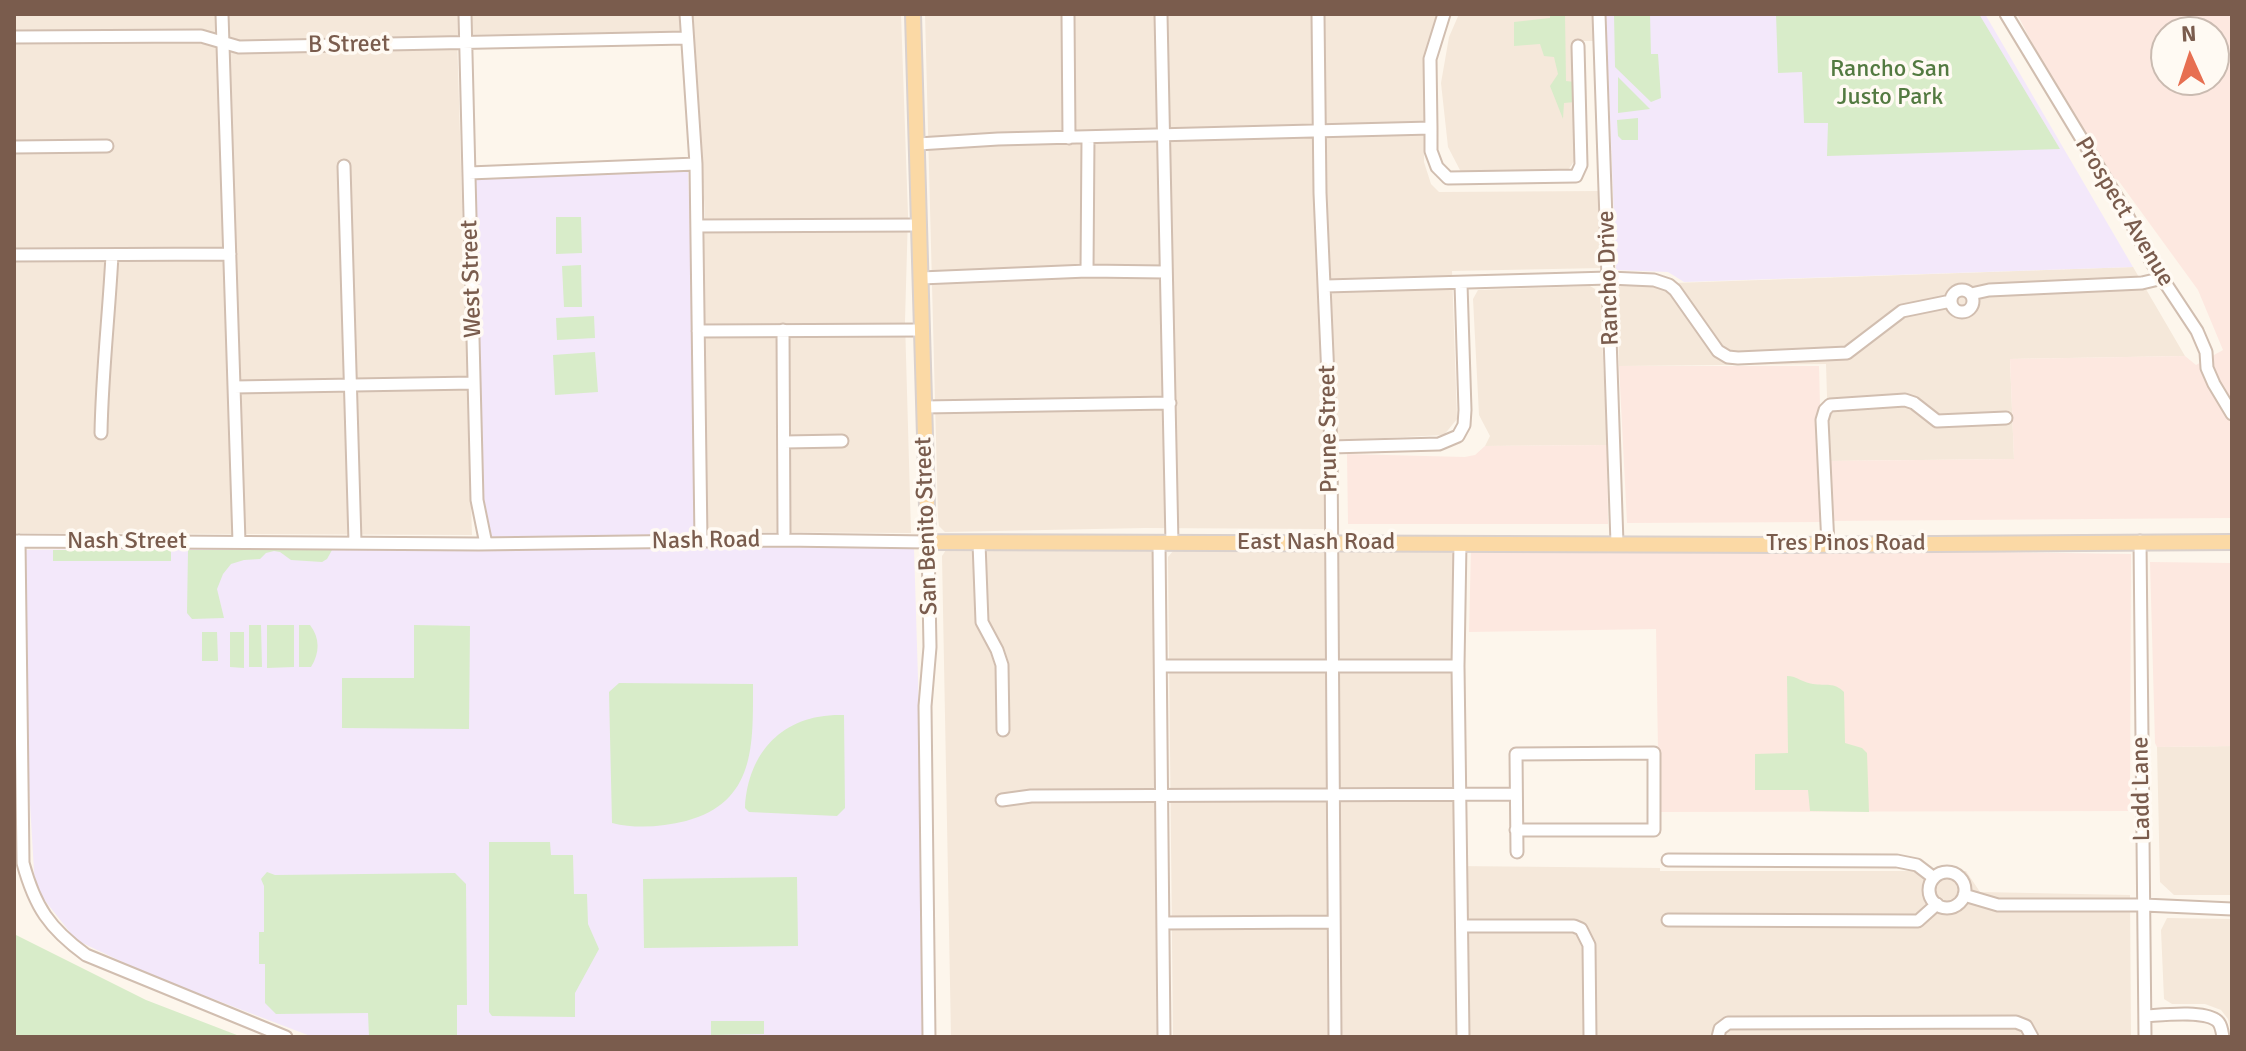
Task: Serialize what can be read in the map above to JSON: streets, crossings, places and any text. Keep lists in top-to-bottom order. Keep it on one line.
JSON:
{"streets":{"main road":["San Benito Street","Nash Road","East Nash Road","Tres Pinos Road"],"street":["B Street","Prospect Avenue","Rancho Drive","West Street","Prune Street","Nash Street","Ladd Lane"]},"crossings":[["B Street","West Street"],["Rancho Drive","Tres Pinos Road"],["West Street","Nash Road"],["Prune Street","East Nash Road"],["San Benito Street","Nash Road"],["Nash Road","Nash Street"],["Nash Road","East Nash Road"],["East Nash Road","Tres Pinos Road"],["Tres Pinos Road","Ladd Lane"]],"parks":["Rancho San Justo Park"],"north":"top"}
